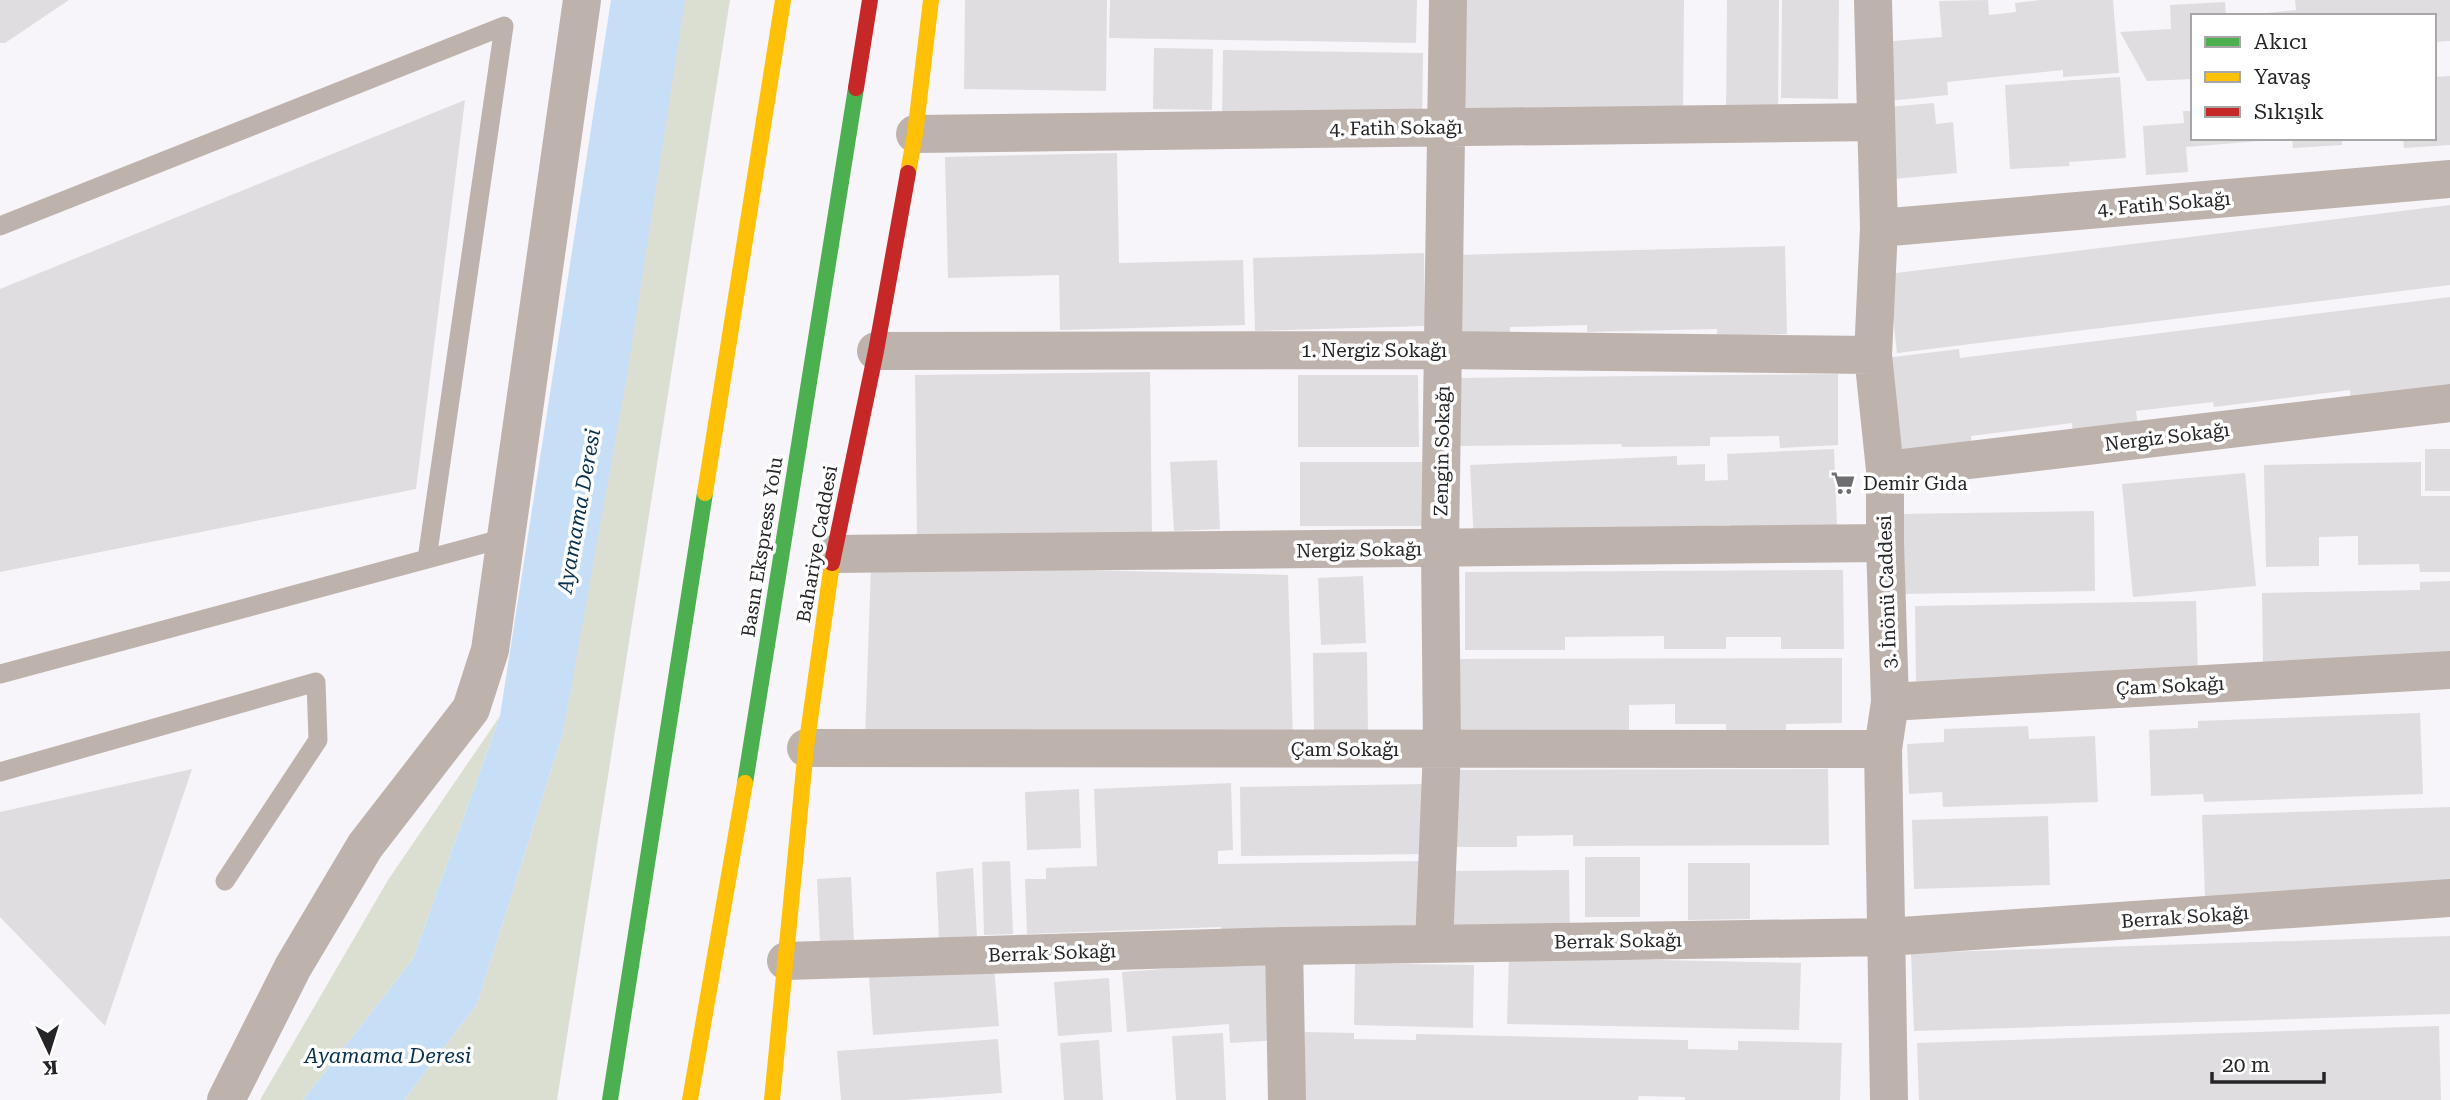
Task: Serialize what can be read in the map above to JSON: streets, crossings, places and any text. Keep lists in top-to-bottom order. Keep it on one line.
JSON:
{"streets":{"main road":["Bahariye Caddesi","Basın Ekspress Yolu"],"street":["4. Fatih Sokağı","1. Nergiz Sokağı","Nergiz Sokağı","Zengin Sokağı","3. İnönü Caddesi","Çam Sokağı","Berrak Sokağı"]},"crossings":[["4. Fatih Sokağı","Zengin Sokağı"],["4. Fatih Sokağı","Bahariye Caddesi"],["4. Fatih Sokağı","3. İnönü Caddesi"],["1. Nergiz Sokağı","Zengin Sokağı"],["1. Nergiz Sokağı","Bahariye Caddesi"],["1. Nergiz Sokağı","3. İnönü Caddesi"],["Nergiz Sokağı","Zengin Sokağı"],["Nergiz Sokağı","Bahariye Caddesi"],["Nergiz Sokağı","3. İnönü Caddesi"],["Zengin Sokağı","Çam Sokağı"],["Zengin Sokağı","Berrak Sokağı"],["Bahariye Caddesi","Çam Sokağı"],["Bahariye Caddesi","Berrak Sokağı"],["3. İnönü Caddesi","Çam Sokağı"],["3. İnönü Caddesi","Berrak Sokağı"]],"water":["Ayamama Deresi"],"places":{"supermarket":["Demir Gıda"]},"legend":["Akıcı","Yavaş","Sıkışık"],"scale_bar":"20 m","north":"bottom"}
